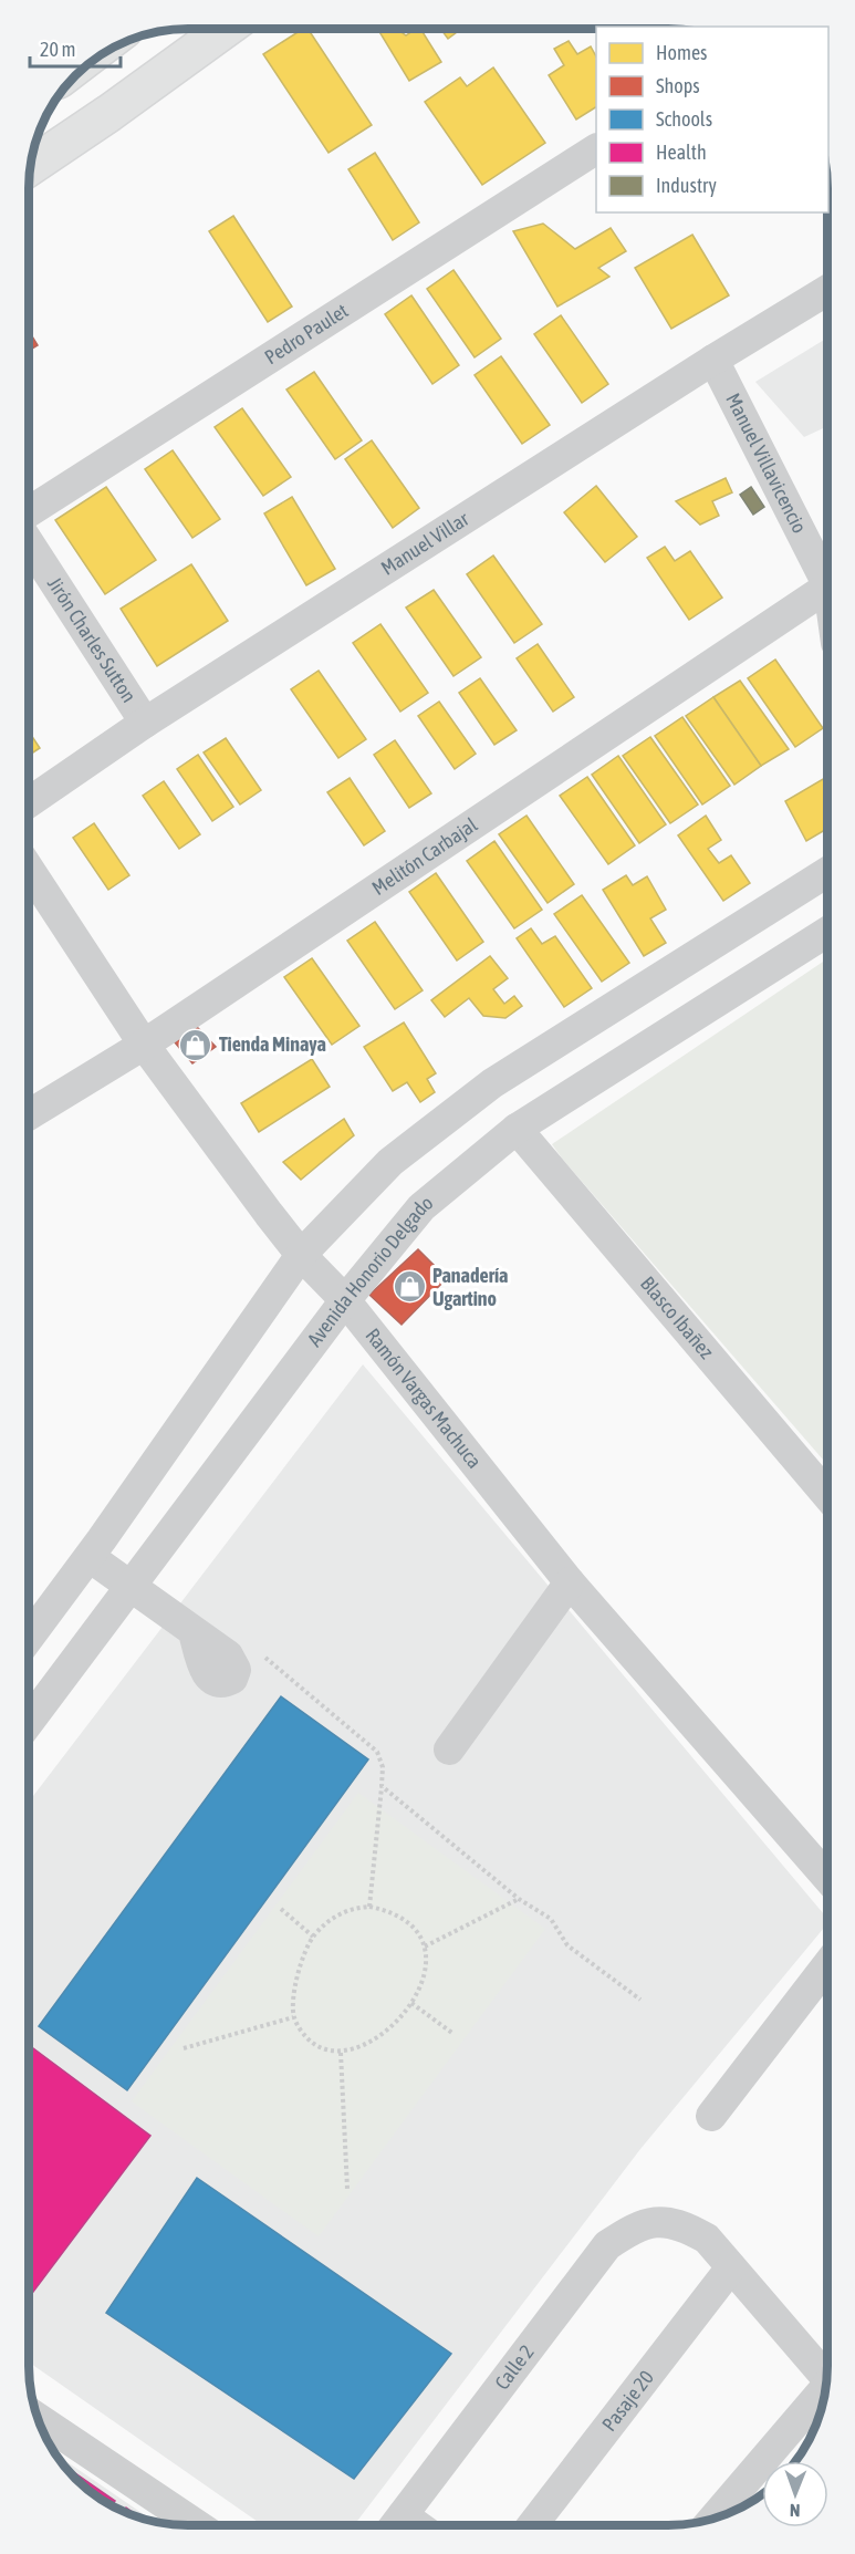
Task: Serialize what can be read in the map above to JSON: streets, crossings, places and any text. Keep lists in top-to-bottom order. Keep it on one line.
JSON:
{"streets":{"street":["Pedro Paulet","Manuel Villavicencio","Manuel Villar","Jirón Charles Sutton","Melitón Carbajal","Avenida Honorio Delgado","Blasco Ibañez","Ramón Vargas Machuca","Calle 2","Pasaje 20"]},"crossings":[["Manuel Villavicencio","Manuel Villar"],["Manuel Villar","Jirón Charles Sutton"],["Melitón Carbajal","Ramón Vargas Machuca"],["Avenida Honorio Delgado","Blasco Ibañez"],["Avenida Honorio Delgado","Ramón Vargas Machuca"],["Calle 2","Pasaje 20"]],"places":{"shop":["Tienda Minaya","Panadería Ugartino"]},"legend":["Homes","Shops","Schools","Health","Industry"],"scale_bar":"20 m","north":"bottom"}
